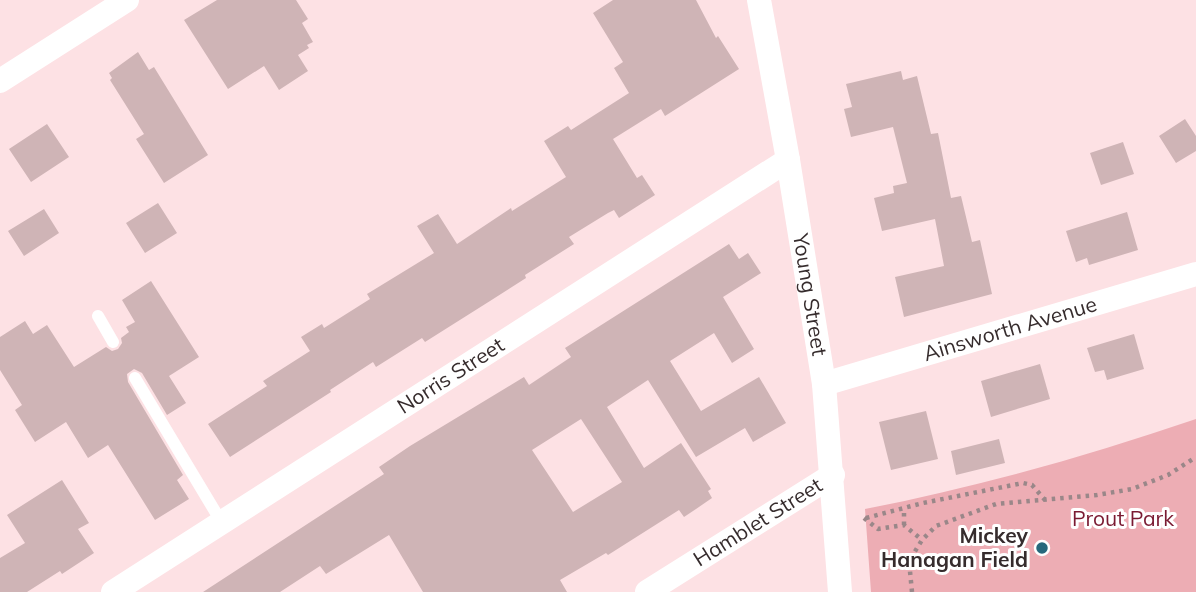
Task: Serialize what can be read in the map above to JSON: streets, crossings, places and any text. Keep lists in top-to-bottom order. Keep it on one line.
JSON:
{"streets":{"street":["Young Street","Ainsworth Avenue","Norris Street","Hamblet Street"]},"crossings":[["Young Street","Ainsworth Avenue"],["Young Street","Norris Street"],["Young Street","Hamblet Street"]],"parks":["Prout Park"],"places":["Mickey Hanagan Field"]}
